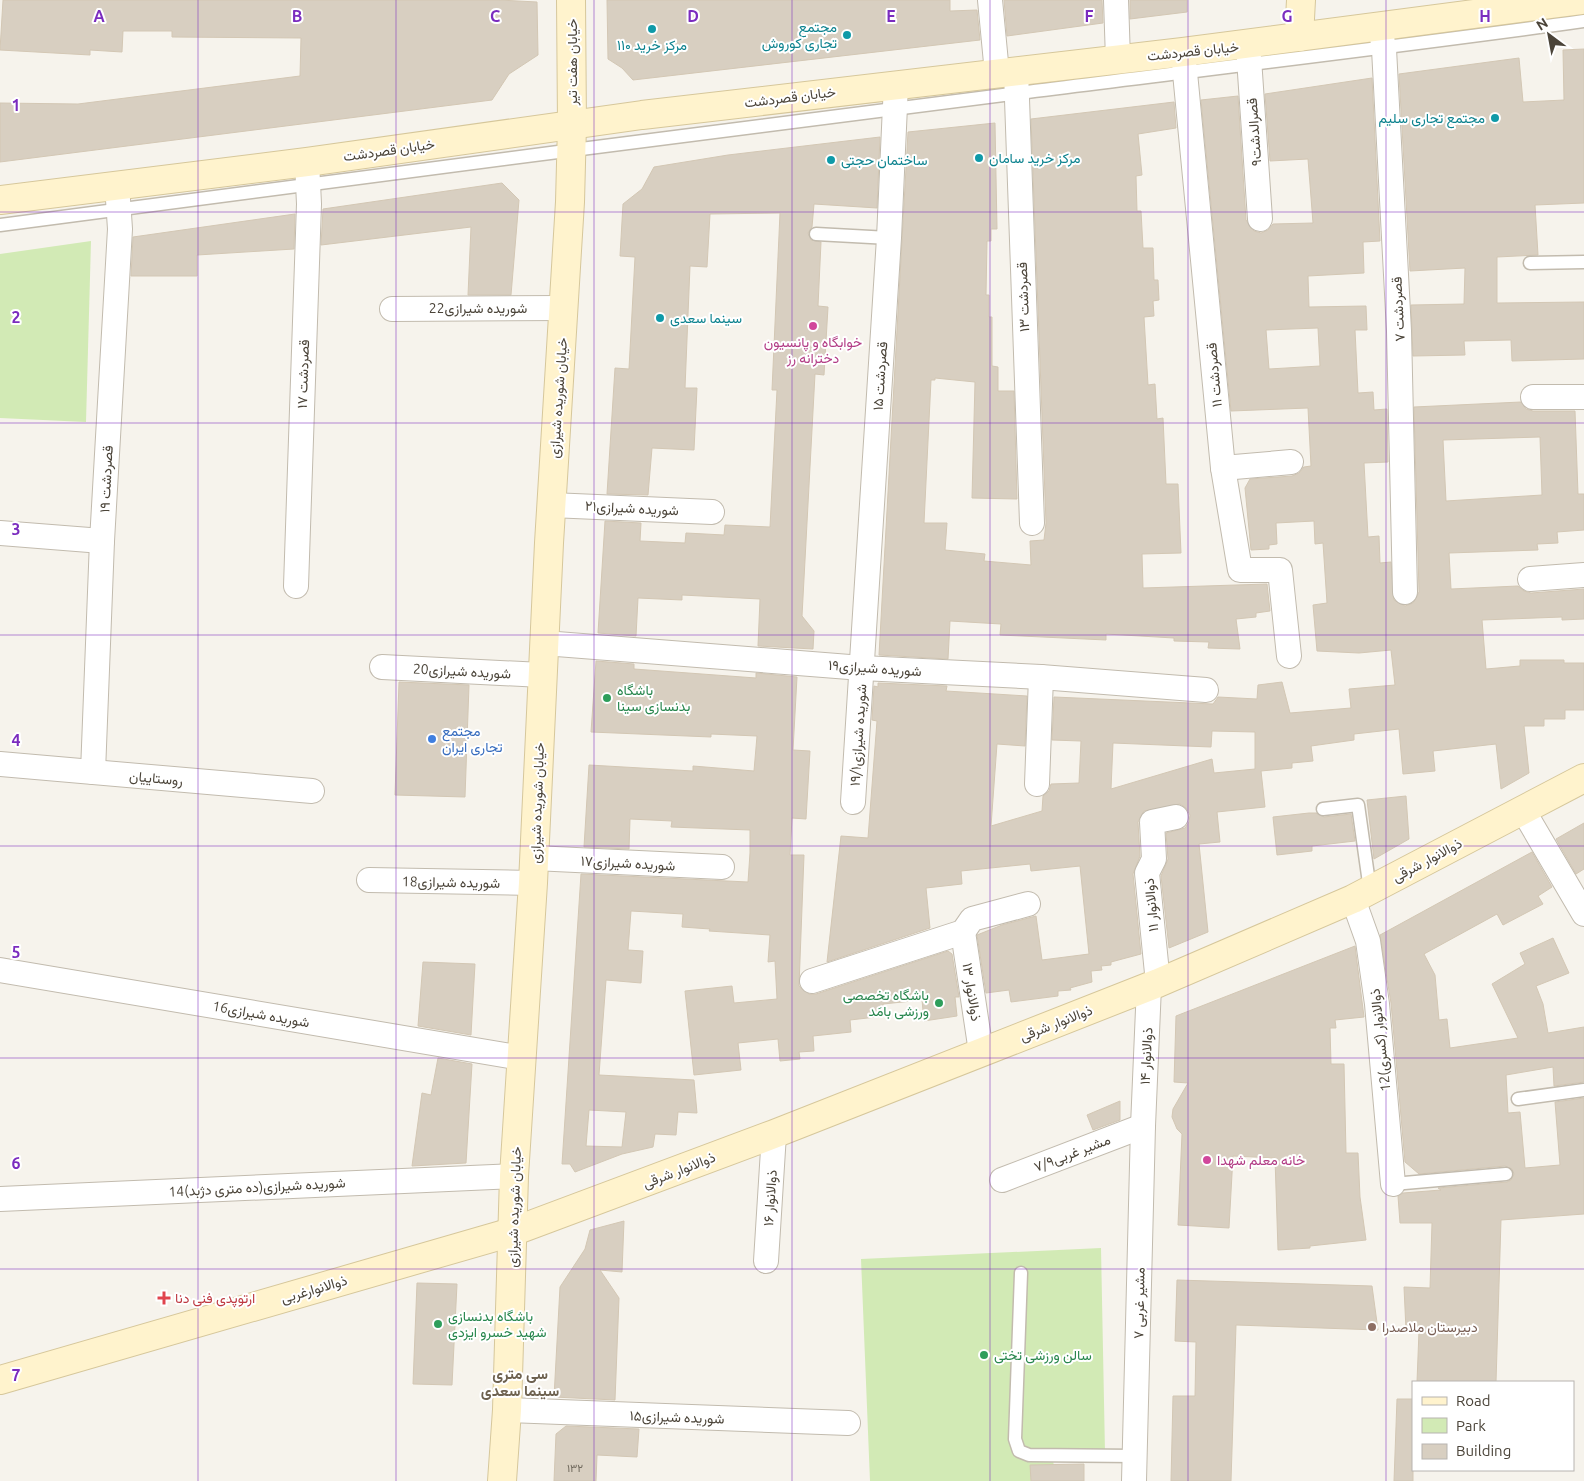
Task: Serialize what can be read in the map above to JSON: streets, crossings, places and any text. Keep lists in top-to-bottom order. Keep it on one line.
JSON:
{"streets":{"main road":["خیابان قصردشت","خیابان هفت تیر","خیابان شوریده شیرازی","ذوالانوار شرقی","ذوالانوارغربی"],"street":["قصرالدشت۹","قصردشت ۱۳","22شوریده شیرازی","قصردشت ۷","قصردشت ۱۷","قصردشت ۱۱","قصردشت ۱۵","قصردشت ۱۹","شوریده شیرازی۲۱","شوریده شیرازی۱۹","20شوریده شیرازی","شوریده شیرازی۱۹/۱","روستاییان","شوریده شیرازی۱۷","18شوریده شیرازی","ذوالانوار ۱۱","ذوالانوار ۱۳","شوریده شیرازی16","12ذوالانوار (کسری)","ذوالانوار ۱۴","۷/۹مشیر غربی","14شوریده شیرازی(ده متری دژبد)","ذوالانوار ۱۶","مشیر غربی ۷","شوریده شیرازی۱۵"]},"crossings":[["خیابان قصردشت","خیابان هفت تیر"],["خیابان قصردشت","قصرالدشت۹"],["خیابان قصردشت","قصردشت ۱۳"],["خیابان قصردشت","قصردشت ۷"],["خیابان قصردشت","قصردشت ۱۷"],["خیابان قصردشت","قصردشت ۱۱"],["خیابان قصردشت","قصردشت ۱۵"],["خیابان قصردشت","خیابان شوریده شیرازی"],["خیابان قصردشت","قصردشت ۱۹"],["خیابان هفت تیر","خیابان شوریده شیرازی"],["22شوریده شیرازی","خیابان شوریده شیرازی"],["قصردشت ۱۵","شوریده شیرازی۱۹"],["قصردشت ۱۵","شوریده شیرازی۱۹/۱"],["خیابان شوریده شیرازی","شوریده شیرازی۲۱"],["خیابان شوریده شیرازی","شوریده شیرازی۱۹"],["خیابان شوریده شیرازی","20شوریده شیرازی"],["خیابان شوریده شیرازی","ذوالانوار شرقی"],["خیابان شوریده شیرازی","شوریده شیرازی۱۷"],["خیابان شوریده شیرازی","18شوریده شیرازی"],["خیابان شوریده شیرازی","شوریده شیرازی16"],["خیابان شوریده شیرازی","14شوریده شیرازی(ده متری دژبد)"],["خیابان شوریده شیرازی","ذوالانوارغربی"],["خیابان شوریده شیرازی","شوریده شیرازی۱۵"],["قصردشت ۱۹","روستاییان"],["شوریده شیرازی۱۹","شوریده شیرازی۱۹/۱"],["ذوالانوار شرقی","ذوالانوار ۱۱"],["ذوالانوار شرقی","ذوالانوار ۱۳"],["ذوالانوار شرقی","12ذوالانوار (کسری)"],["ذوالانوار شرقی","ذوالانوار ۱۴"],["ذوالانوار شرقی","ذوالانوار ۱۶"],["ذوالانوار شرقی","ذوالانوارغربی"],["شوریده شیرازی۱۷","18شوریده شیرازی"],["ذوالانوار ۱۱","ذوالانوار ۱۴"],["ذوالانوار ۱۴","۷/۹مشیر غربی"],["ذوالانوار ۱۴","مشیر غربی ۷"],["۷/۹مشیر غربی","مشیر غربی ۷"]],"districts":["سی متری سینما سعدی"],"places":{"other":["مرکز خرید ۱۱۰","مجتمع تجاری کوروش","مجتمع تجاری سلیم","مرکز خرید سامان","ساختمان حجتی","سینما سعدی","خوابگاه و پانسیون دخترانه رز","باشگاه بدنسازی سینا","مجتمع تجاری ایران","باشگاه تخصصی ورزشی بامَد","خانه معلم شهدا","باشگاه بدنسازی شهید خسرو ایزدی","دبیرستان ملاصدرا","سالن ورزشی تختی"],"health":["ارتوپدی فنی دنا"]},"house_numbers":["۱۳۲"],"legend":["Road","Park","Building"],"north":"top left","grid":{"columns":["A","B","C","D","E","F","G","H"],"rows":["1","2","3","4","5","6","7"]}}
